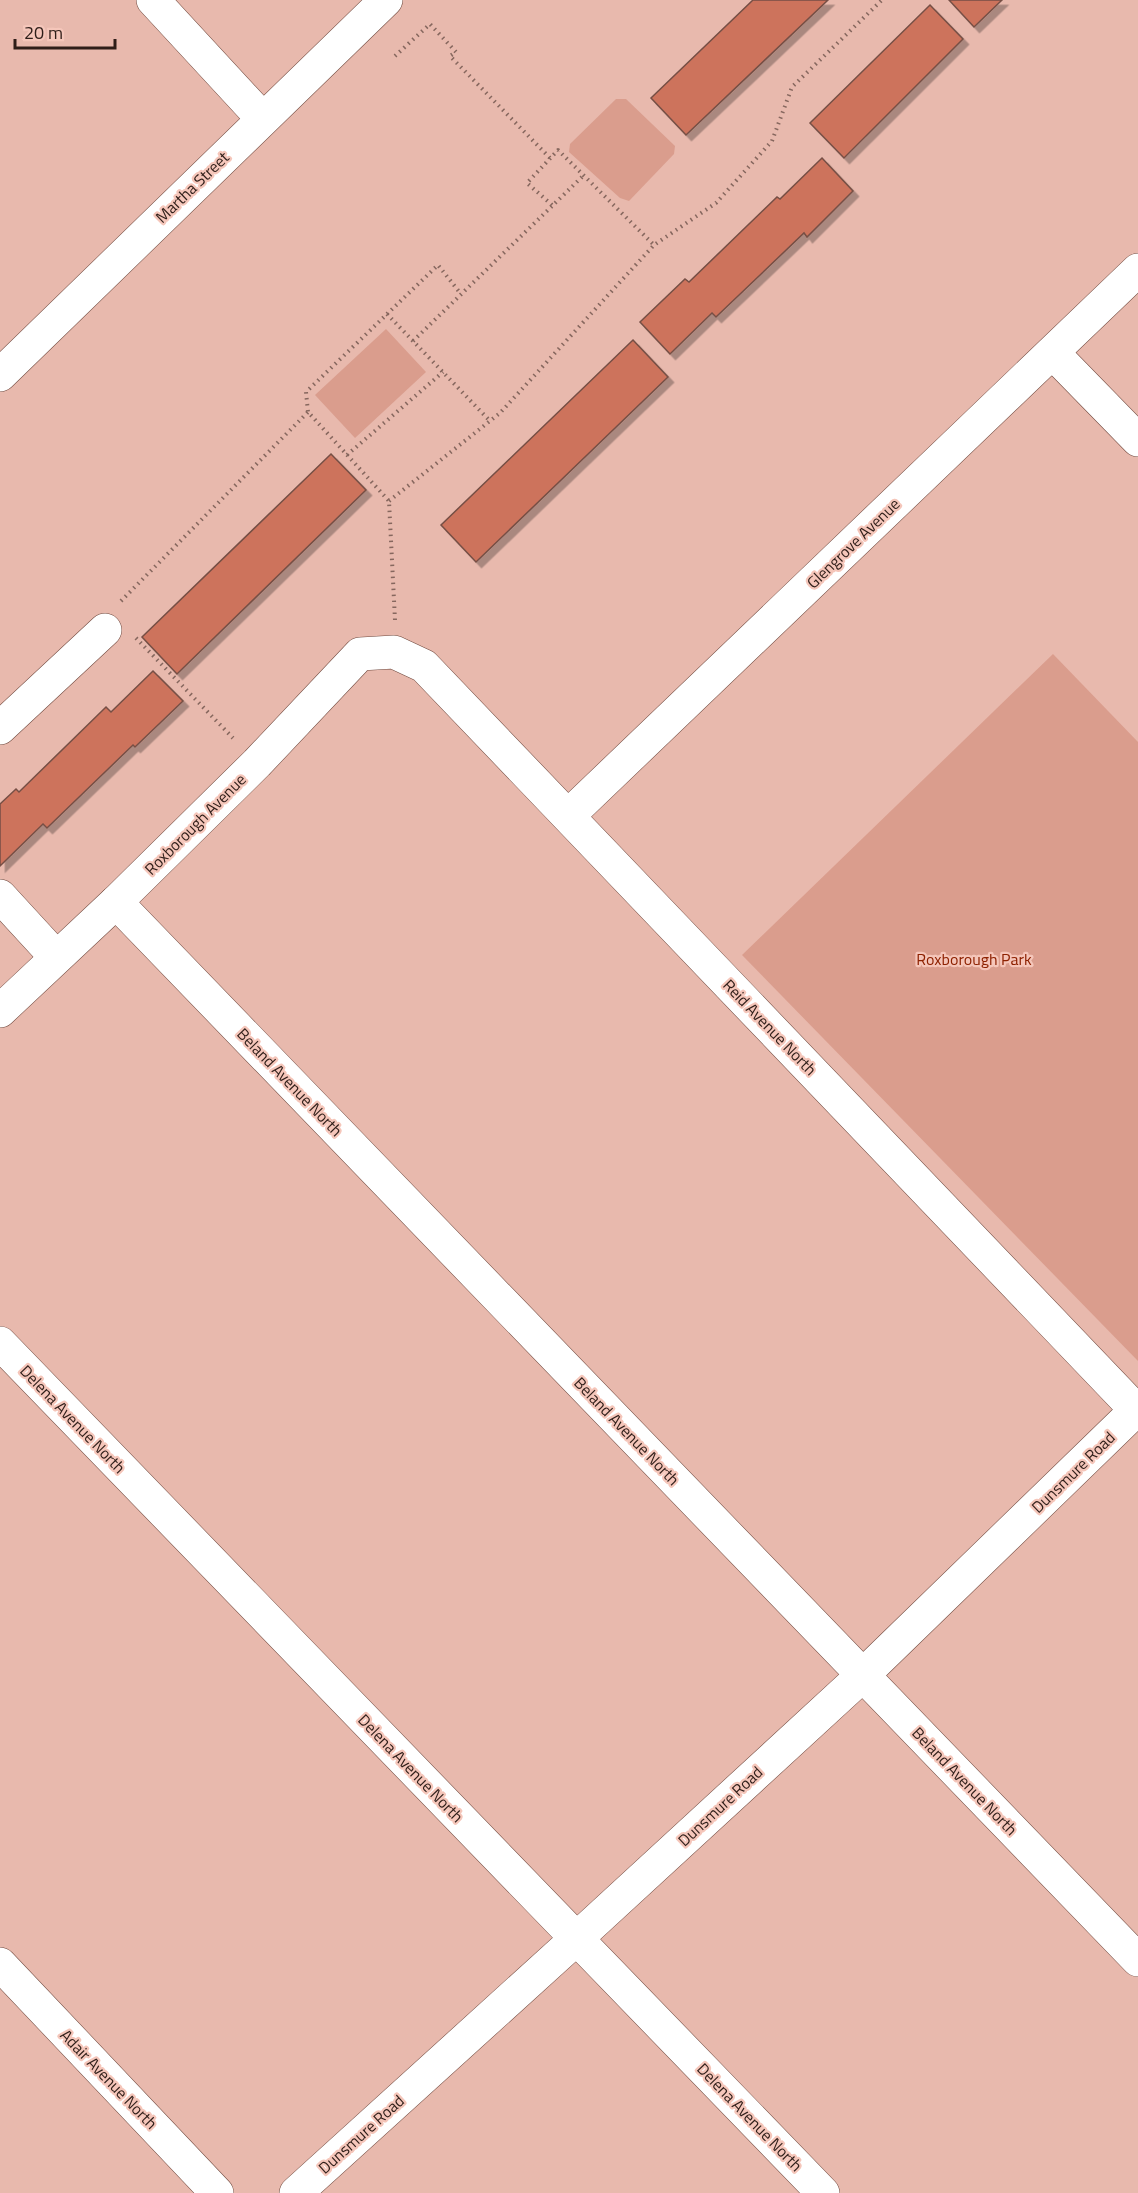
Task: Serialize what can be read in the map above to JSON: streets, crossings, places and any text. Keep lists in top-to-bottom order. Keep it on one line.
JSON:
{"streets":{"street":["Martha Street","Glengrove Avenue","Roxborough Avenue","Reid Avenue North","Beland Avenue North","Delena Avenue North","Dunsmure Road","Adair Avenue North"]},"crossings":[["Glengrove Avenue","Reid Avenue North"],["Roxborough Avenue","Reid Avenue North"],["Roxborough Avenue","Beland Avenue North"],["Reid Avenue North","Dunsmure Road"],["Beland Avenue North","Dunsmure Road"],["Delena Avenue North","Dunsmure Road"]],"parks":["Roxborough Park"],"scale_bar":"20 m"}
